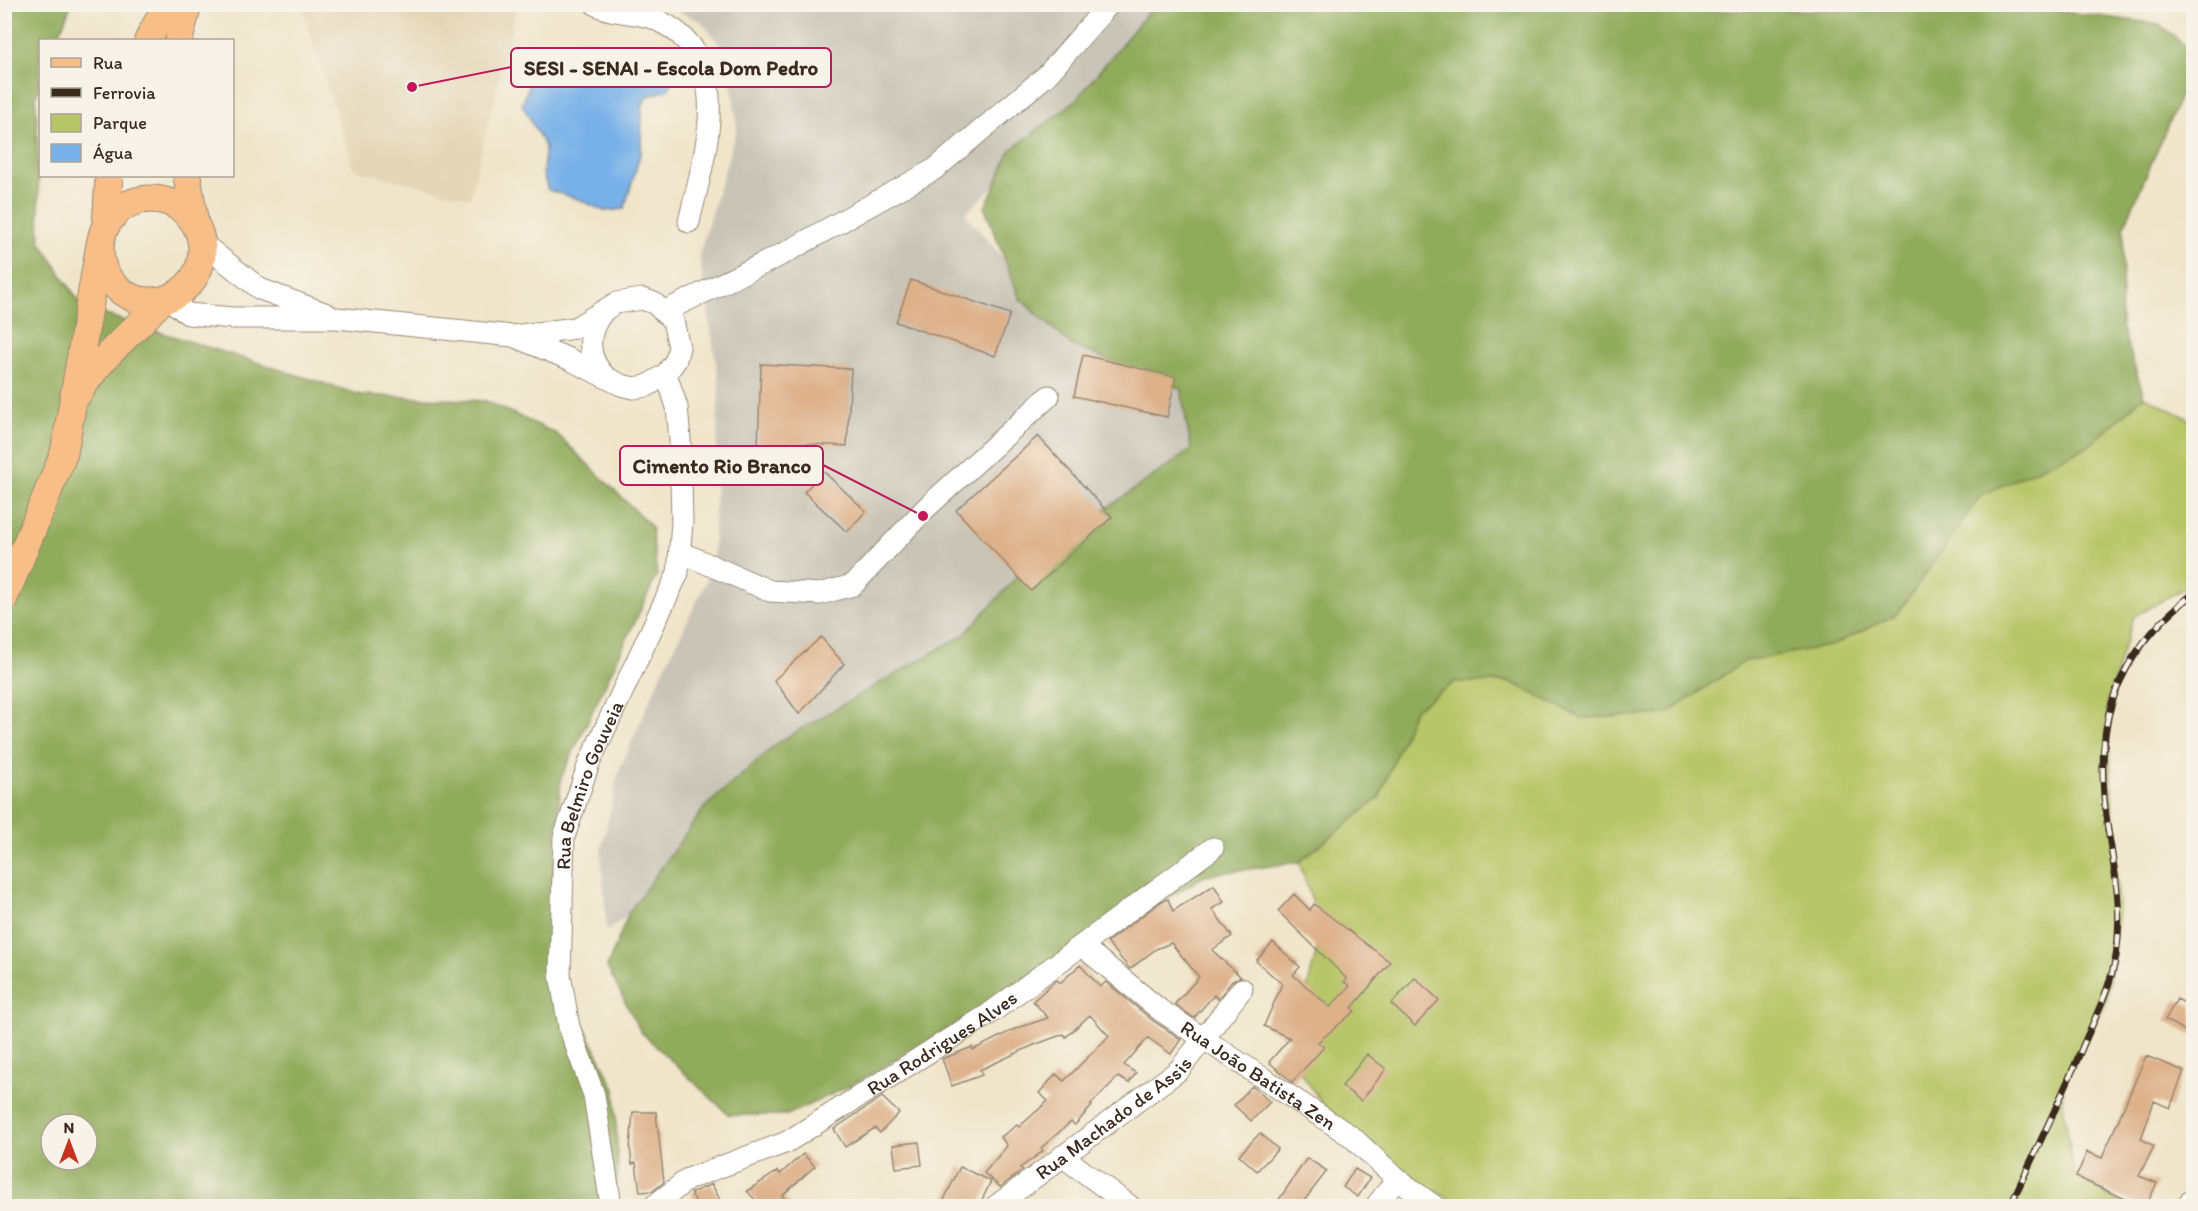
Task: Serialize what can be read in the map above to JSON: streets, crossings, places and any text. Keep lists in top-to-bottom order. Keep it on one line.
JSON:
{"streets":{"street":["Rua Belmiro Gouveia","Rua Rodrigues Alves","Rua João Batista Zen","Rua Machado de Assis"]},"crossings":[["Rua Rodrigues Alves","Rua João Batista Zen"],["Rua João Batista Zen","Rua Machado de Assis"]],"places":["SESI - SENAI - Escola Dom Pedro","Cimento Rio Branco"],"legend":["Rua","Ferrovia","Parque","Água"],"north":"top"}
